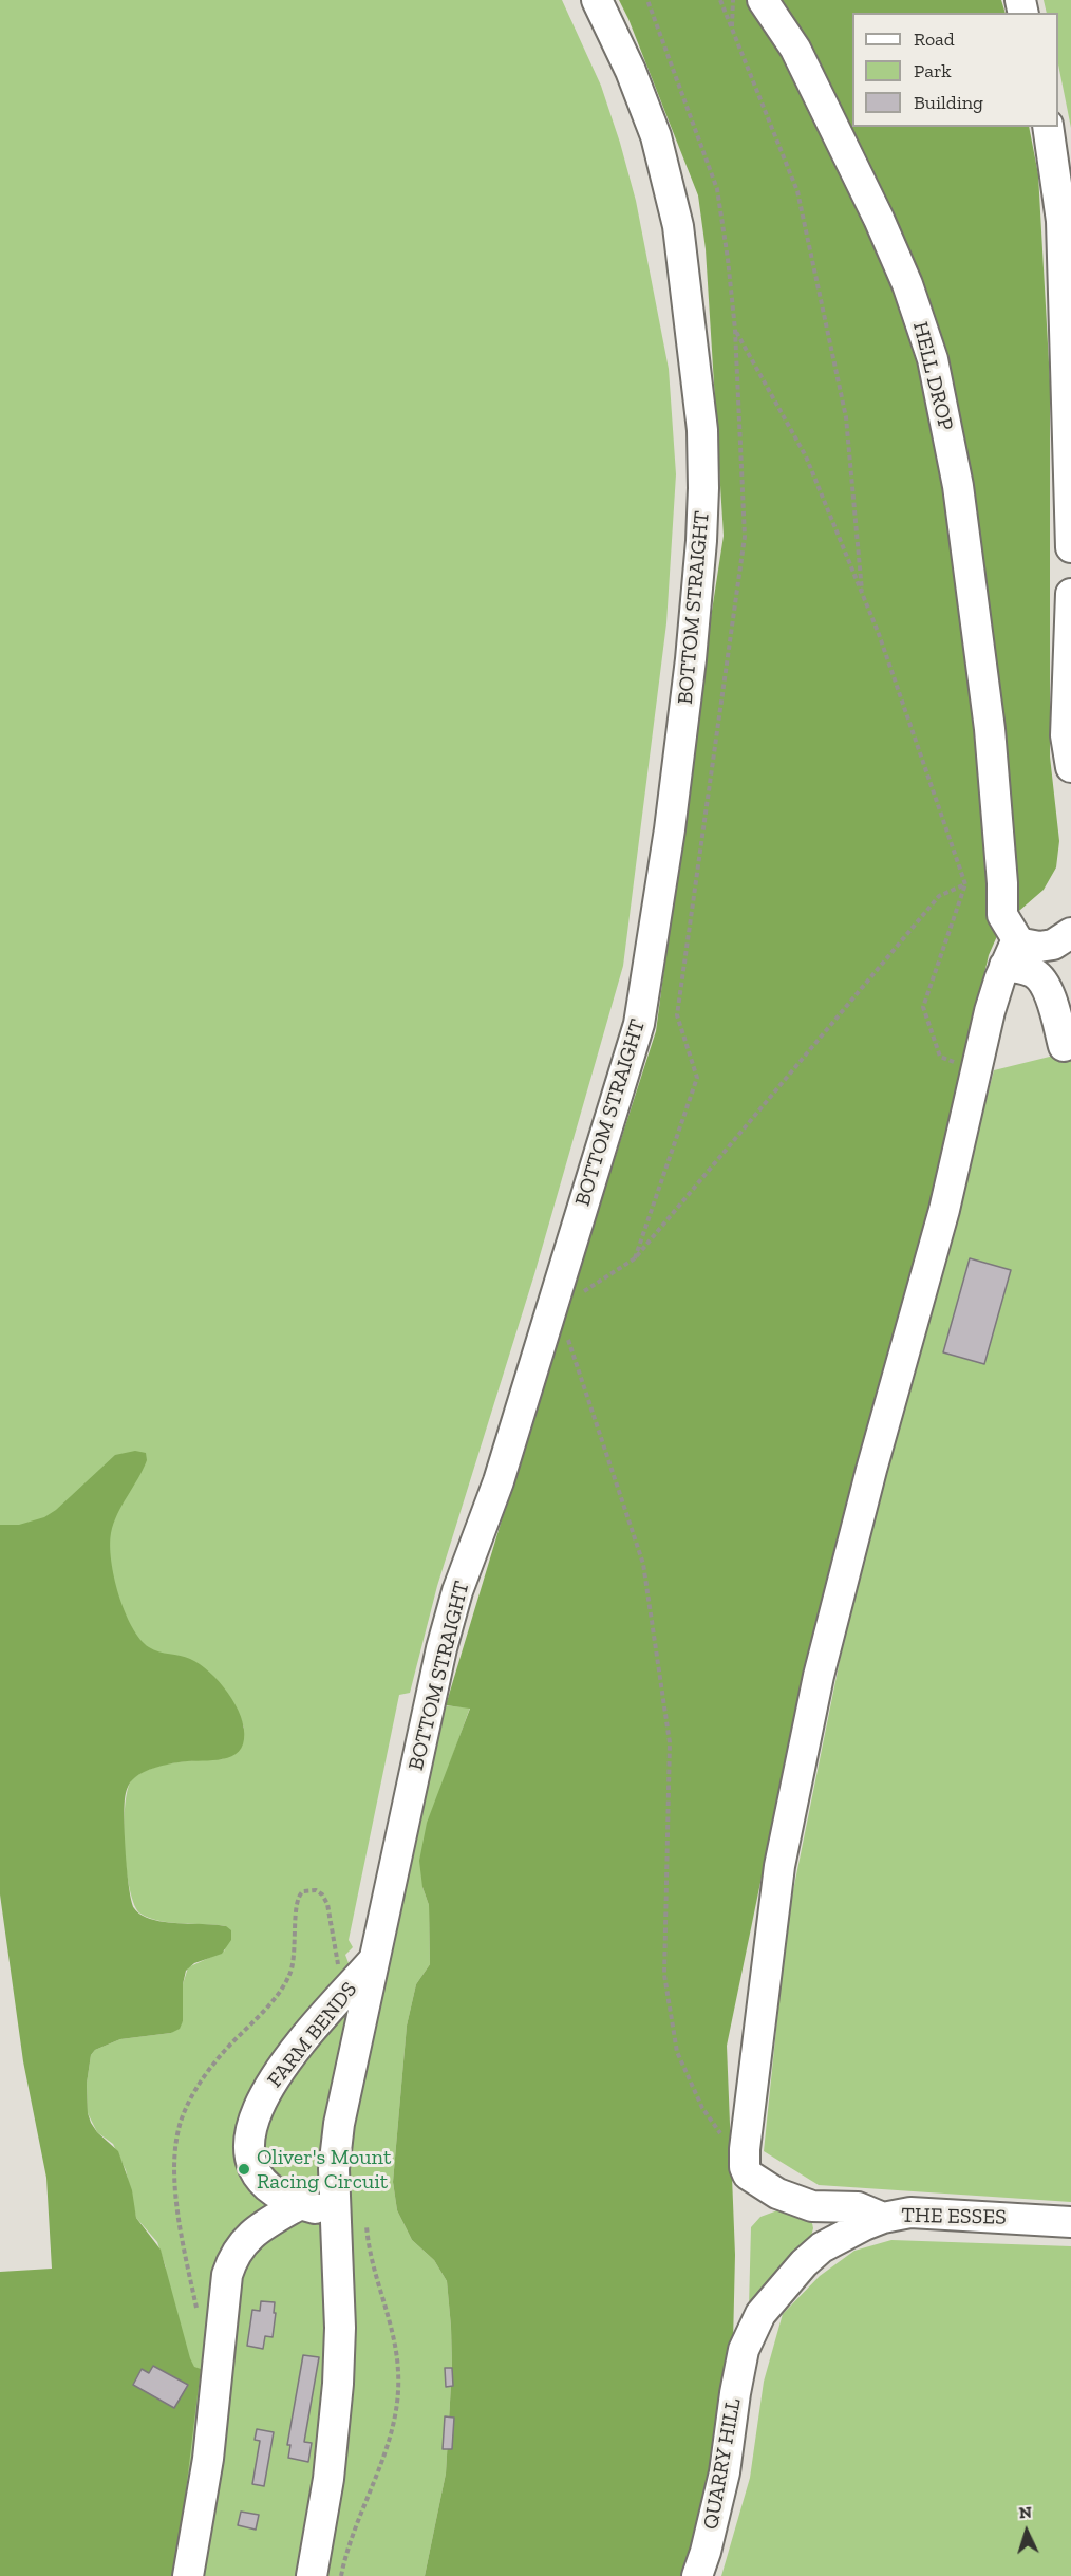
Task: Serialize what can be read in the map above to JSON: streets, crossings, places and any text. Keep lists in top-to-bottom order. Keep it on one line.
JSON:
{"streets":{"street":["HELL DROP","BOTTOM STRAIGHT","FARM BENDS","THE ESSES","QUARRY HILL"]},"crossings":[["BOTTOM STRAIGHT","FARM BENDS"],["THE ESSES","QUARRY HILL"]],"places":["Oliver's Mount Racing Circuit"],"legend":["Road","Park","Building"],"north":"top"}
